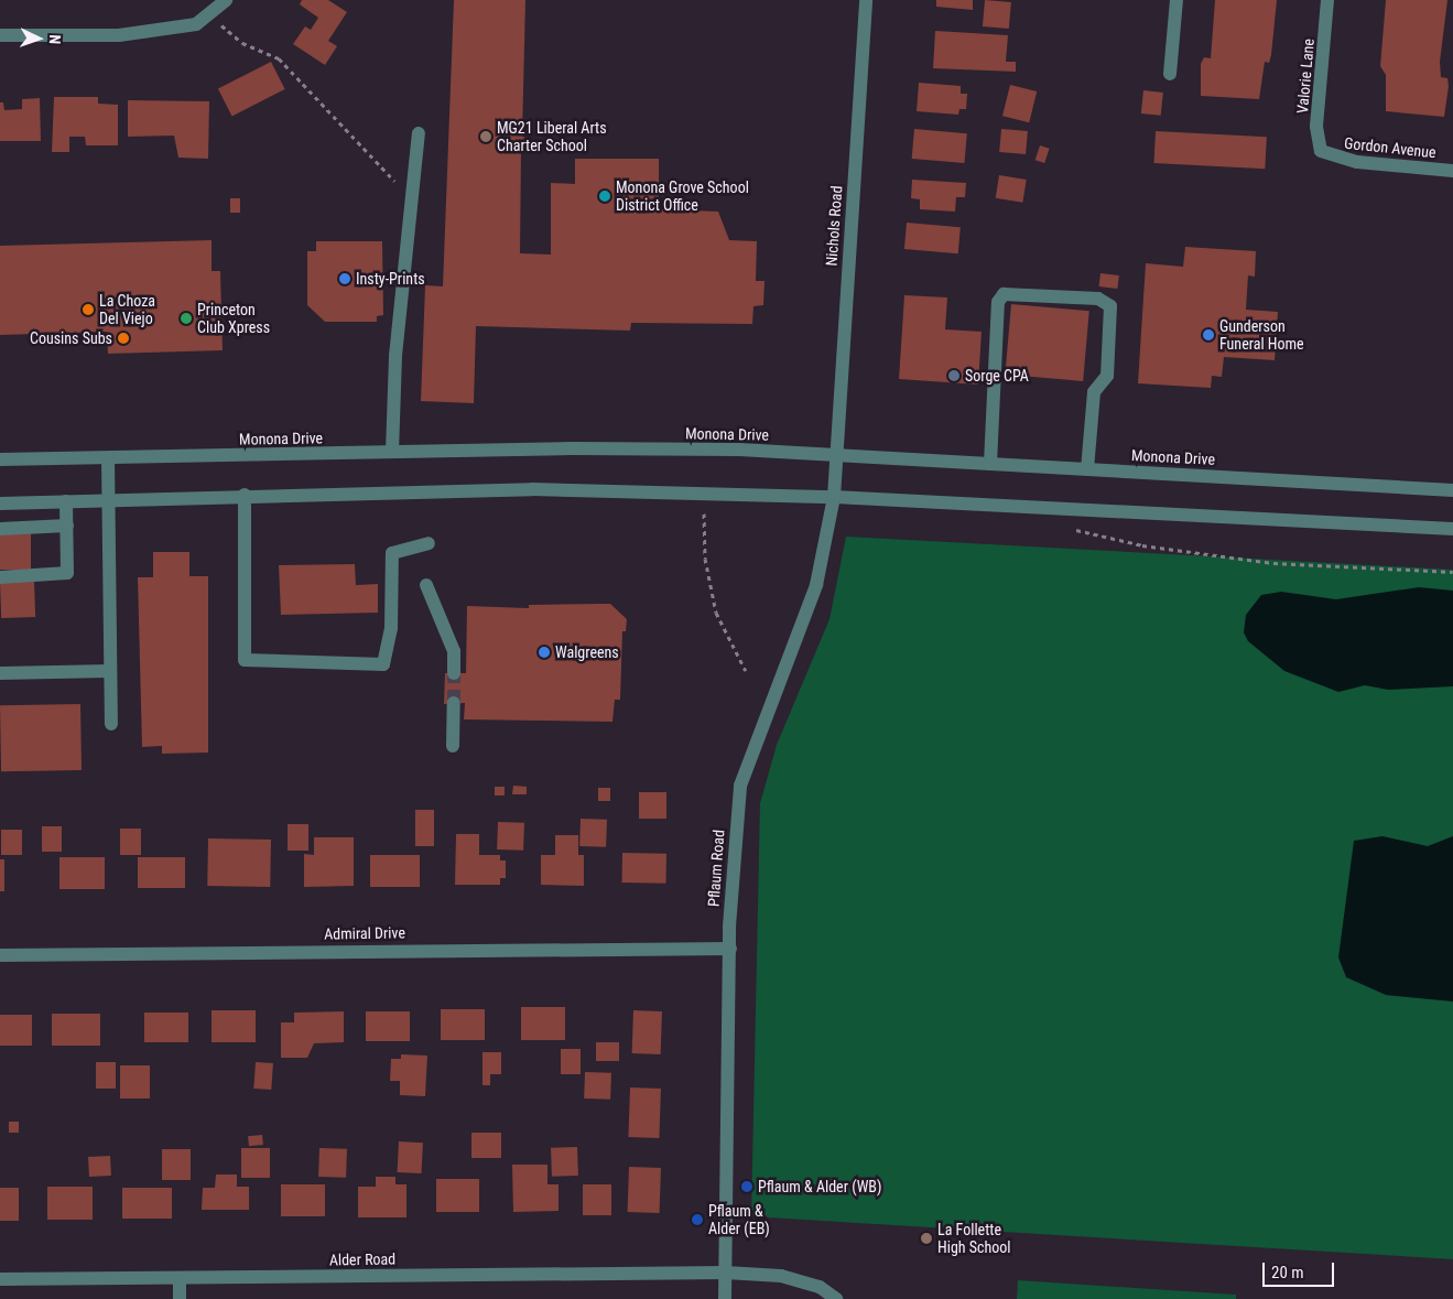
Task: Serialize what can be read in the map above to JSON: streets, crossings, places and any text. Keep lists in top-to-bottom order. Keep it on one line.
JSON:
{"streets":{"street":["Valorie Lane","Gordon Avenue","Nichols Road","Monona Drive","Pflaum Road","Admiral Drive","Alder Road"]},"crossings":[["Valorie Lane","Gordon Avenue"],["Nichols Road","Monona Drive"],["Nichols Road","Pflaum Road"],["Monona Drive","Pflaum Road"],["Pflaum Road","Admiral Drive"],["Pflaum Road","Alder Road"]],"places":["MG21 Liberal Arts Charter School","Monona Grove School District Office","Insty-Prints","La Choza Del Viejo","Princeton Club Xpress","Gunderson Funeral Home","Cousins Subs","Sorge CPA","Walgreens","Pflaum & Alder (WB)","Pflaum & Alder (EB)","La Follette High School"],"scale_bar":"20 m","north":"right"}
